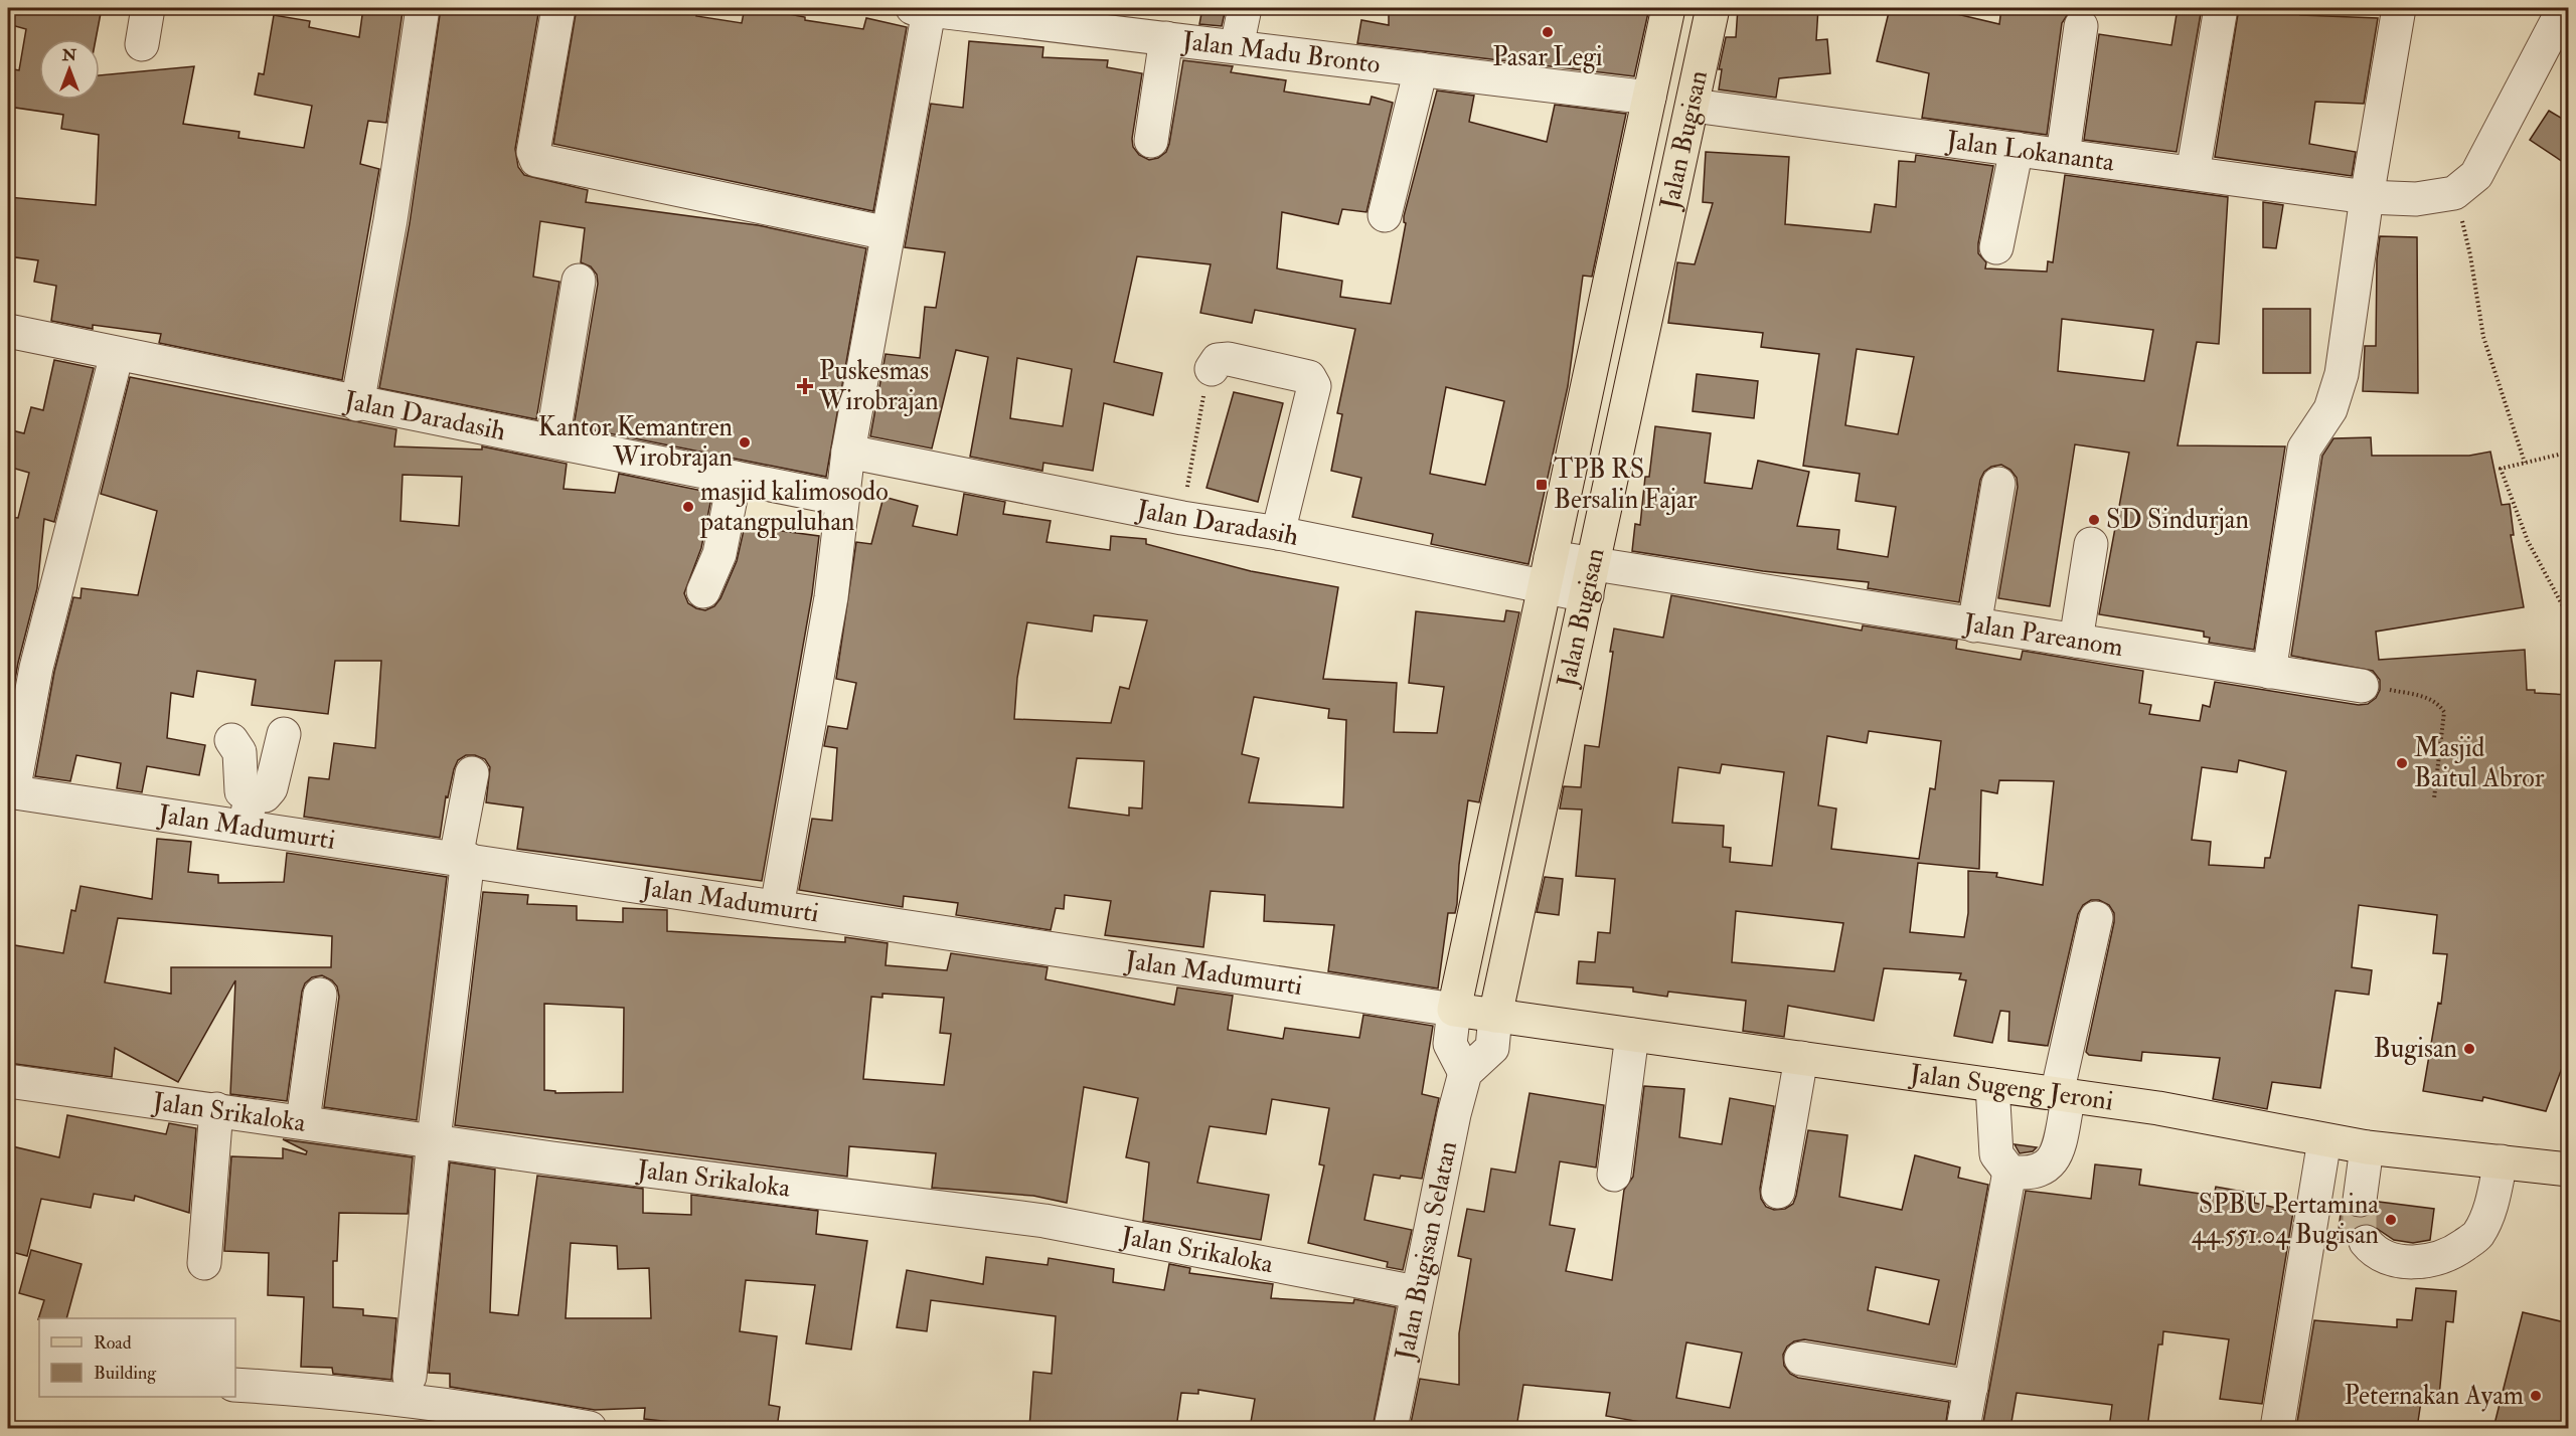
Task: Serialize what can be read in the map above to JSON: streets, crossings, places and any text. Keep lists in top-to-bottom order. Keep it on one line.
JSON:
{"streets":{"main road":["Jalan Bugisan","Jalan Sugeng Jeroni"],"street":["Jalan Madu Bronto","Jalan Lokananta","Jalan Daradasih","Jalan Pareanom","Jalan Madumurti","Jalan Srikaloka","Jalan Bugisan Selatan"]},"crossings":[["Jalan Madu Bronto","Jalan Bugisan"],["Jalan Bugisan","Jalan Lokananta"],["Jalan Bugisan","Jalan Daradasih"],["Jalan Bugisan","Jalan Pareanom"],["Jalan Bugisan","Jalan Madumurti"],["Jalan Bugisan","Jalan Sugeng Jeroni"],["Jalan Daradasih","Jalan Pareanom"],["Jalan Madumurti","Jalan Sugeng Jeroni"],["Jalan Srikaloka","Jalan Bugisan Selatan"]],"places":{"other":["Pasar Legi","Kantor Kemantren Wirobrajan","masjid kalimosodo patangpuluhan","SD Sindurjan","Masjid Baitul Abror","Bugisan","SPBU Pertamina 44.551.04 Bugisan","Peternakan Ayam"],"health":["Puskesmas Wirobrajan"],"transit":["TPB RS Bersalin Fajar"]},"legend":["Road","Building"],"north":"top"}
